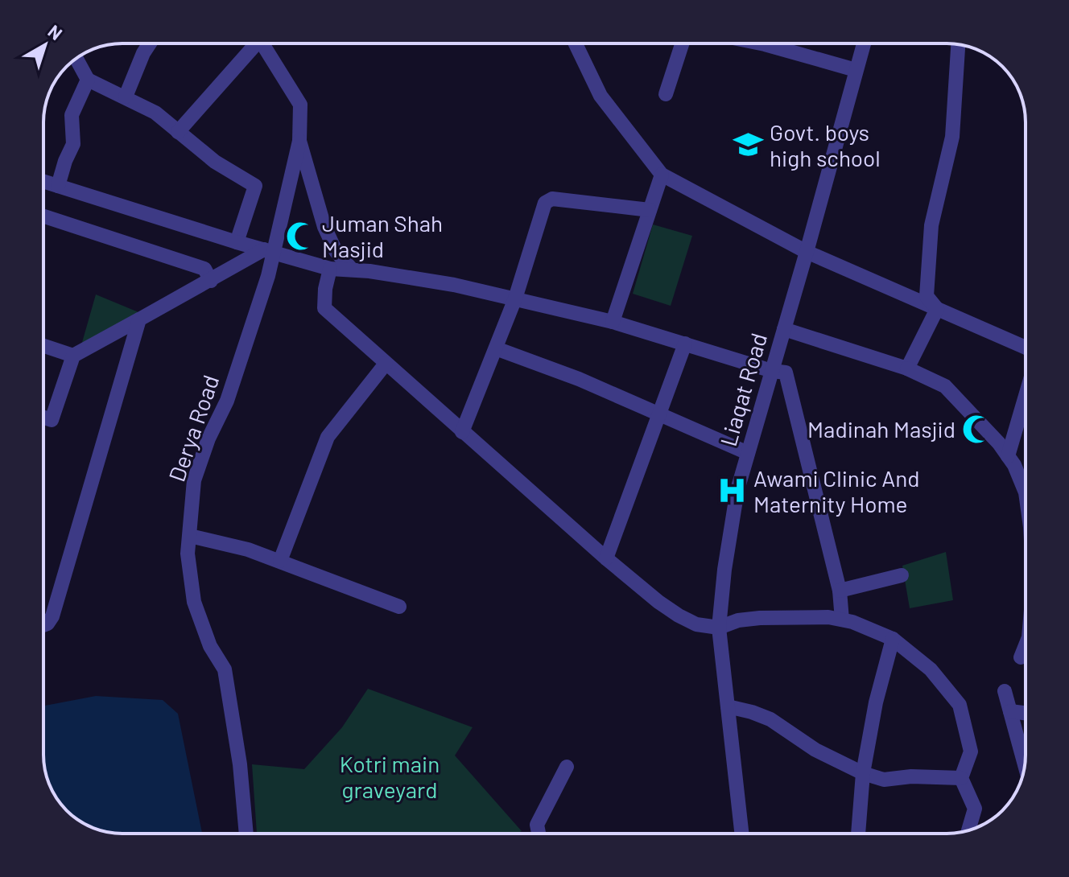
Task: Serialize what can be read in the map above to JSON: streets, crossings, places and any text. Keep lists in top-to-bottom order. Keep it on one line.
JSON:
{"streets":{"street":["Liaqat Road","Derya Road"]},"parks":["Kotri main graveyard"],"places":{"school or university":["Govt. boys high school"],"mosque":["Juman Shah Masjid","Madinah Masjid"],"hospital":["Awami Clinic And Maternity Home"]},"north":"top right"}
